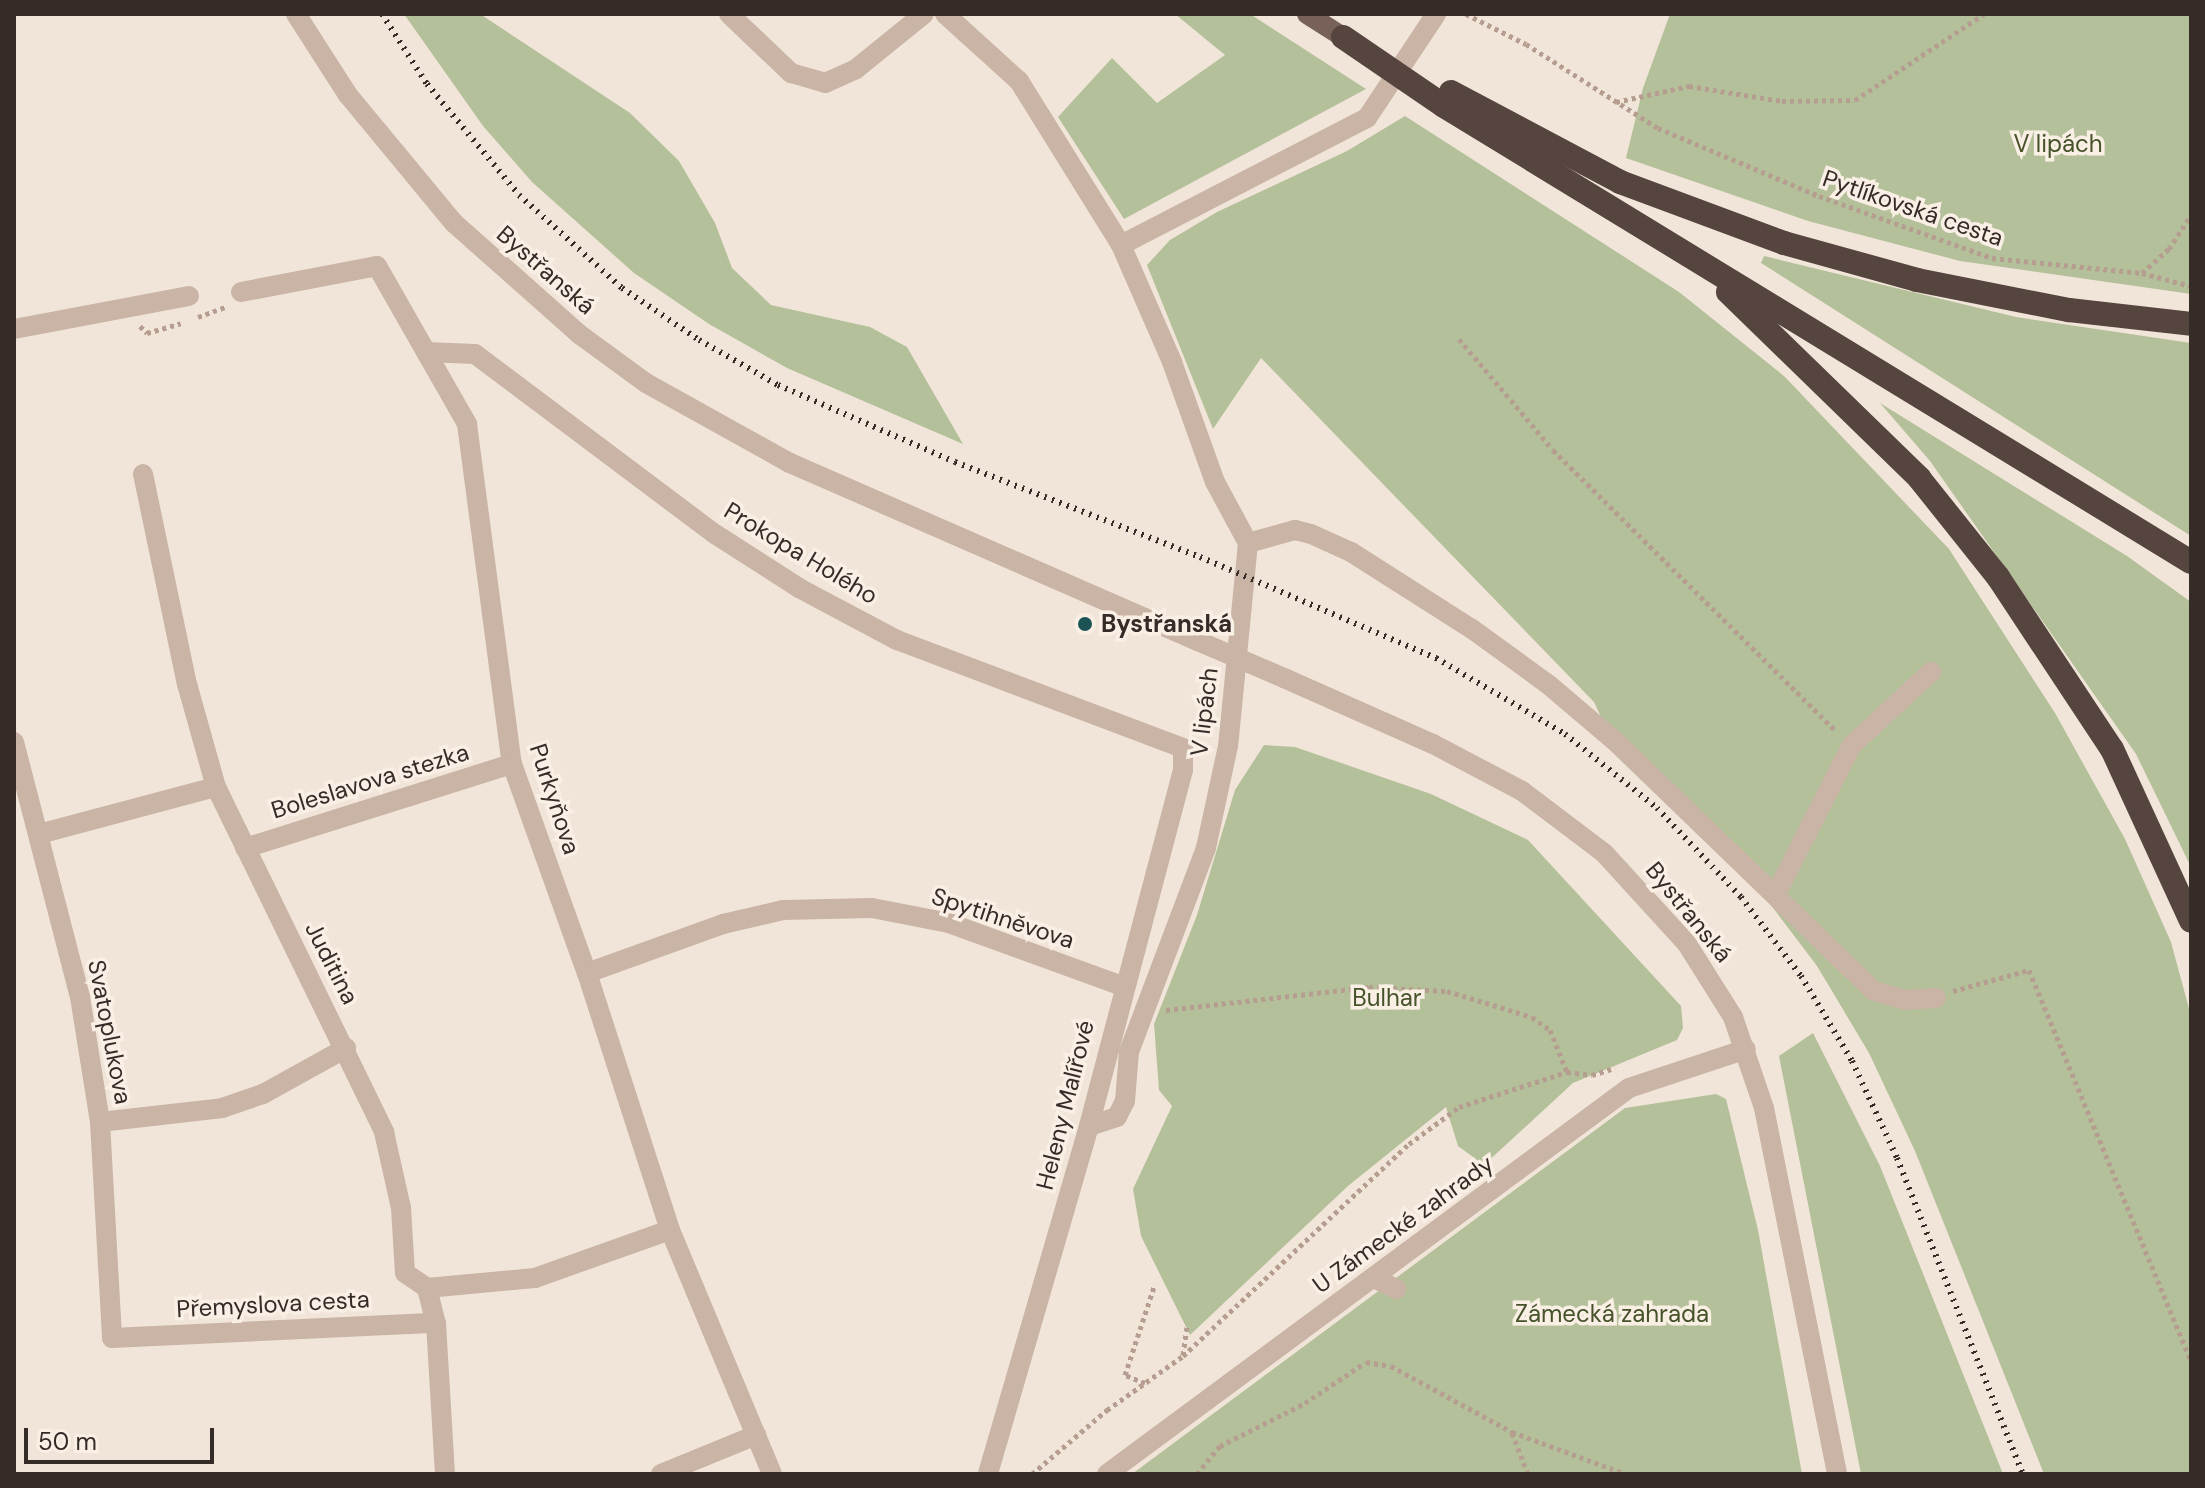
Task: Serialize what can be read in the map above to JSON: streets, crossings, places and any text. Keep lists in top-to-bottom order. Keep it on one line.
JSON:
{"streets":{"street":["Bystřanská","Prokopa Holého","V lipách","Boleslavova stezka","Purkyňova","Spytihněvova","Juditina","Svatoplukova","Heleny Malířové","U Zámecké zahrady","Přemyslova cesta"],"path":["Pytlíkovská cesta"]},"crossings":[["Bystřanská","U Zámecké zahrady"],["Prokopa Holého","Purkyňova"],["Prokopa Holého","Heleny Malířové"],["V lipách","Heleny Malířové"],["Boleslavova stezka","Purkyňova"],["Boleslavova stezka","Juditina"],["Purkyňova","Spytihněvova"],["Spytihněvova","Heleny Malířové"],["Juditina","Přemyslova cesta"],["Svatoplukova","Přemyslova cesta"]],"parks":["V lipách","Bulhar","Zámecká zahrada"],"places":["Bystřanská"],"scale_bar":"50 m"}
